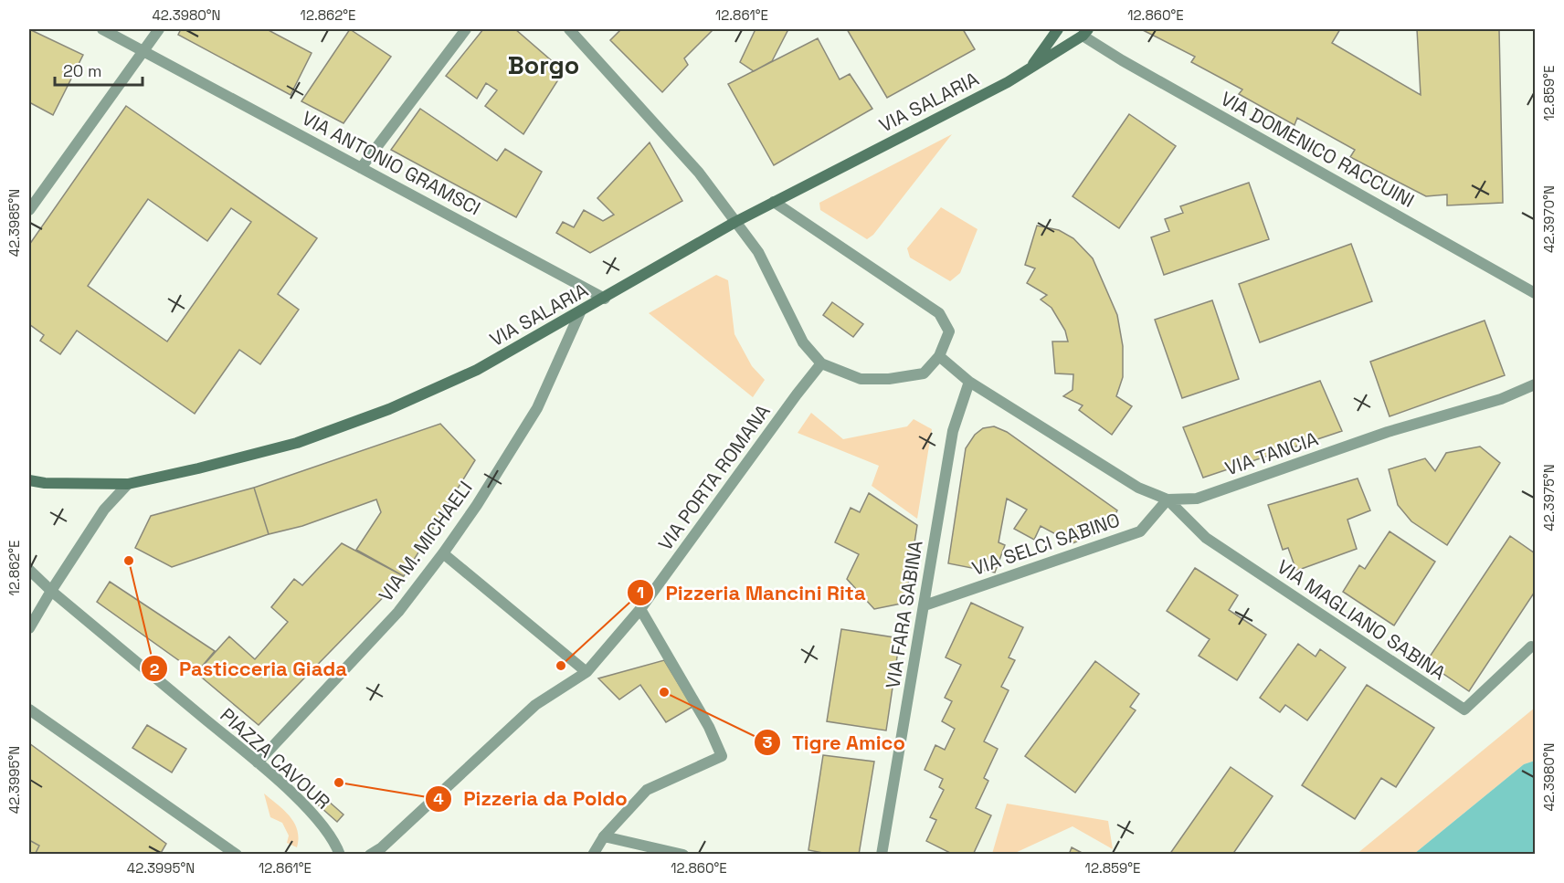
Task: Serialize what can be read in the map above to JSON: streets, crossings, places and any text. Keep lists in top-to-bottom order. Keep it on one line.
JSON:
{"streets":{"main road":["VIA SALARIA"],"street":["VIA DOMENICO RACCUINI","VIA ANTONIO GRAMSCI","VIA TANCIA","VIA PORTA ROMANA","VIA M. MICHAELI","VIA SELCI SABINO","VIA FARA SABINA","VIA MAGLIANO SABINA","PIAZZA CAVOUR"]},"crossings":[["VIA SALARIA","VIA DOMENICO RACCUINI"],["VIA SALARIA","VIA ANTONIO GRAMSCI"],["VIA SALARIA","VIA M. MICHAELI"],["VIA TANCIA","VIA SELCI SABINO"],["VIA TANCIA","VIA FARA SABINA"],["VIA TANCIA","VIA MAGLIANO SABINA"],["VIA M. MICHAELI","PIAZZA CAVOUR"],["VIA SELCI SABINO","VIA FARA SABINA"],["VIA SELCI SABINO","VIA MAGLIANO SABINA"]],"districts":["Borgo"],"places":["Pasticceria Giada","Pizzeria Mancini Rita","Tigre Amico","Pizzeria da Poldo"],"scale_bar":"20 m","coordinates":["42.3980°N","12.862°E","12.861°E","12.860°E","12.859°E","42.3970°N","42.3985°N","42.3975°N","42.3995°N"]}
